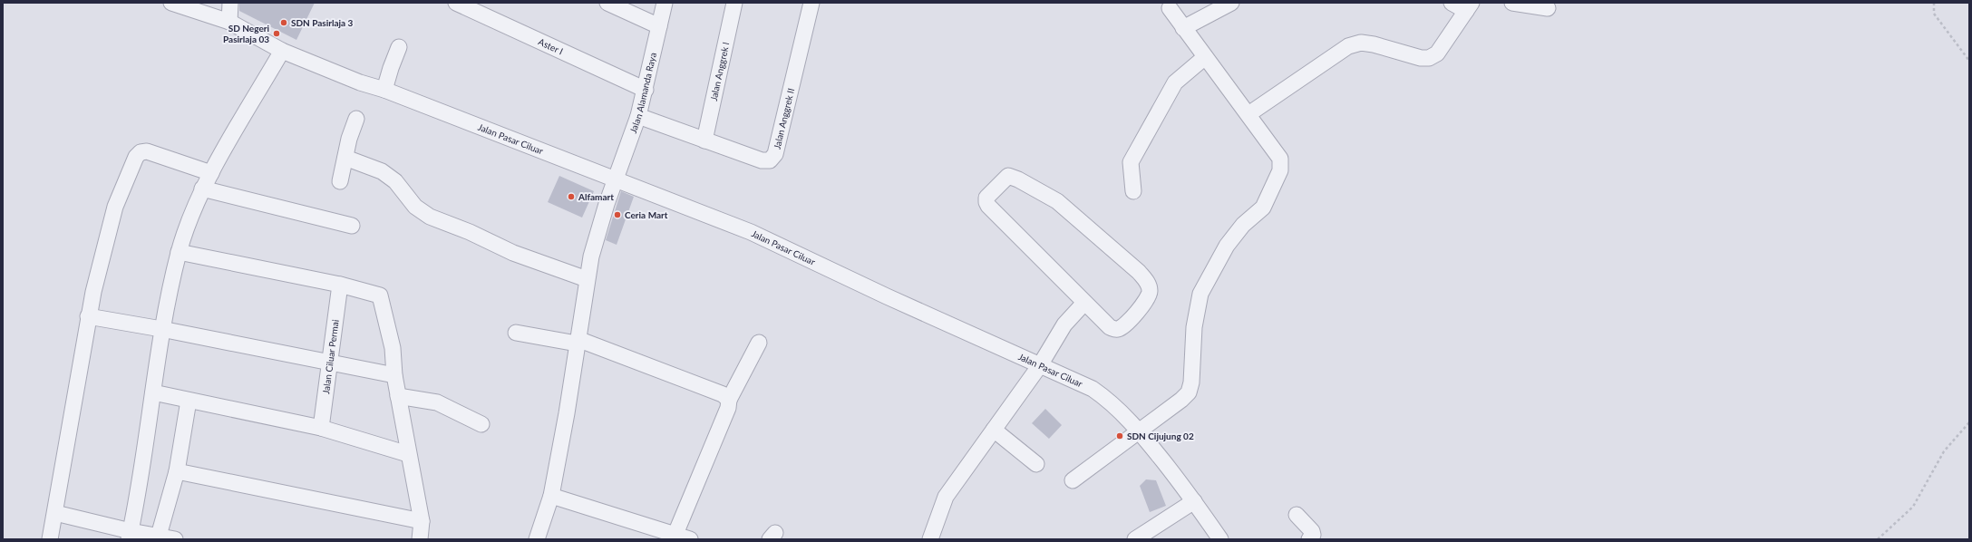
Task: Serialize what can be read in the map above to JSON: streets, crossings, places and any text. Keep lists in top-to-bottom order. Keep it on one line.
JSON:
{"streets":{"street":["Aster I","Jalan Anggrek I","Jalan Alamanda Raya","Jalan Anggrek II","Jalan Pasar Ciluar","Jalan Ciluar Permai"]},"crossings":[["Aster I","Jalan Alamanda Raya"],["Jalan Anggrek I","Jalan Anggrek II"],["Jalan Alamanda Raya","Jalan Anggrek II"],["Jalan Alamanda Raya","Jalan Pasar Ciluar"]],"places":["SDN Pasirlaja 3","SD Negeri Pasirlaja 03","Alfamart","Ceria Mart","SDN Cijujung 02"]}
